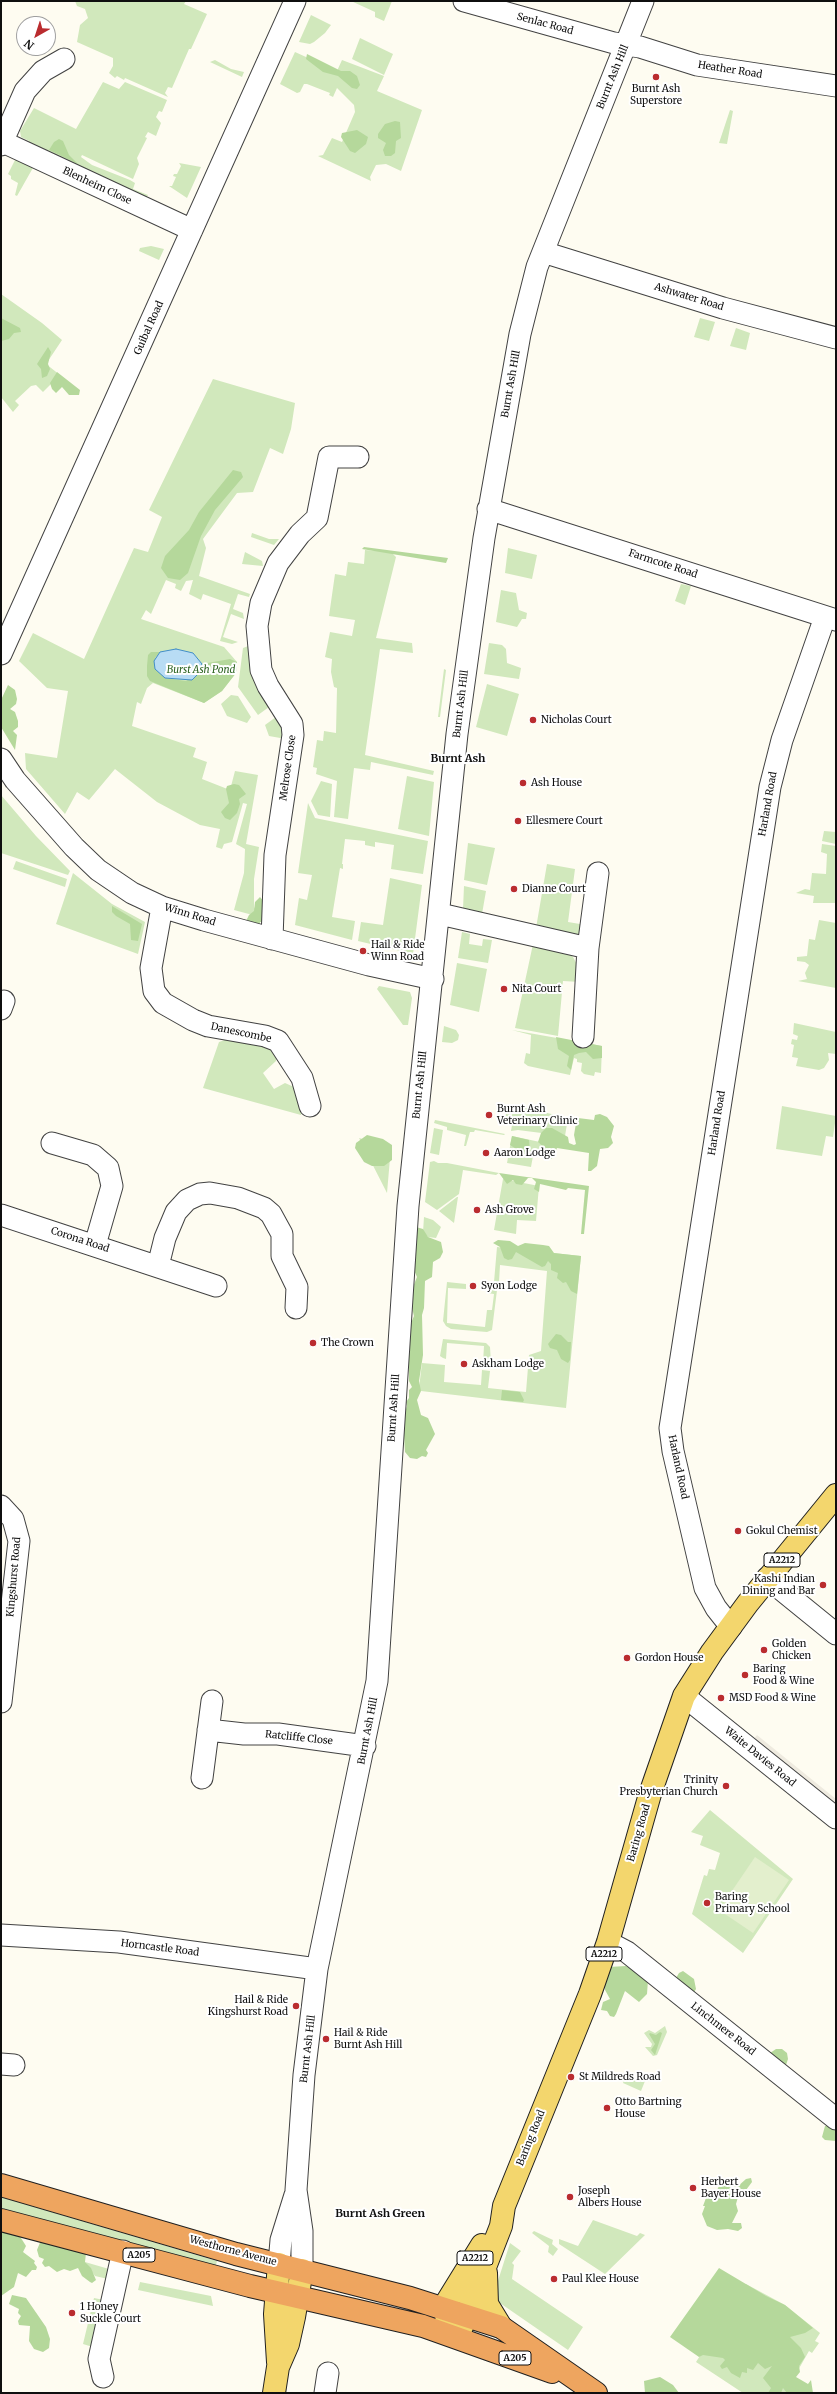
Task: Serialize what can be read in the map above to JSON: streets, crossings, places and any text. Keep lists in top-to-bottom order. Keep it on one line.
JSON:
{"streets":{"highway":["Westhorne Avenue","A205"],"main road":["Burnt Ash Hill","A2212","Baring Road"],"street":["Senlac Road","Heather Road","Blenheim Close","Ashwater Road","Guibal Road","Farmcote Road","Melrose Close","Harland Road","Winn Road","Danescombe","Corona Road","Kingshurst Road","Ratcliffe Close","Waite Davies Road","Horncastle Road","Linchmere Road"]},"crossings":[["Senlac Road","Heather Road"],["Senlac Road","Burnt Ash Hill"],["Heather Road","Burnt Ash Hill"],["Burnt Ash Hill","Ashwater Road"],["Burnt Ash Hill","Farmcote Road"],["Burnt Ash Hill","Winn Road"],["Burnt Ash Hill","Ratcliffe Close"],["Burnt Ash Hill","Horncastle Road"],["Burnt Ash Hill","Westhorne Avenue"],["Burnt Ash Hill","A205"],["Blenheim Close","Guibal Road"],["Farmcote Road","Harland Road"],["Melrose Close","Winn Road"],["Harland Road","Baring Road"],["Winn Road","Danescombe"],["Waite Davies Road","Baring Road"],["Baring Road","Linchmere Road"],["Baring Road","Westhorne Avenue"],["Baring Road","A205"],["Westhorne Avenue","A205"]],"districts":["Burnt Ash","Burnt Ash Green"],"parks":["Burst Ash Pond"],"places":["Burnt Ash Superstore","Nicholas Court","Ash House","Ellesmere Court","Dianne Court","Hail & Ride Winn Road","Nita Court","Burnt Ash Veterinary Clinic","Aaron Lodge","Ash Grove","Syon Lodge","The Crown","Askham Lodge","Gokul Chemist","Kashi Indian Dining and Bar","Golden Chicken","Gordon House","Baring Food & Wine","MSD Food & Wine","Trinity Presbyterian Church","Baring Primary School","Hail & Ride Kingshurst Road","Hail & Ride Burnt Ash Hill","St Mildreds Road","Otto Bartning House","Herbert Bayer House","Joseph Albers House","Paul Klee House","1 Honey Suckle Court"],"north":"bottom left"}
